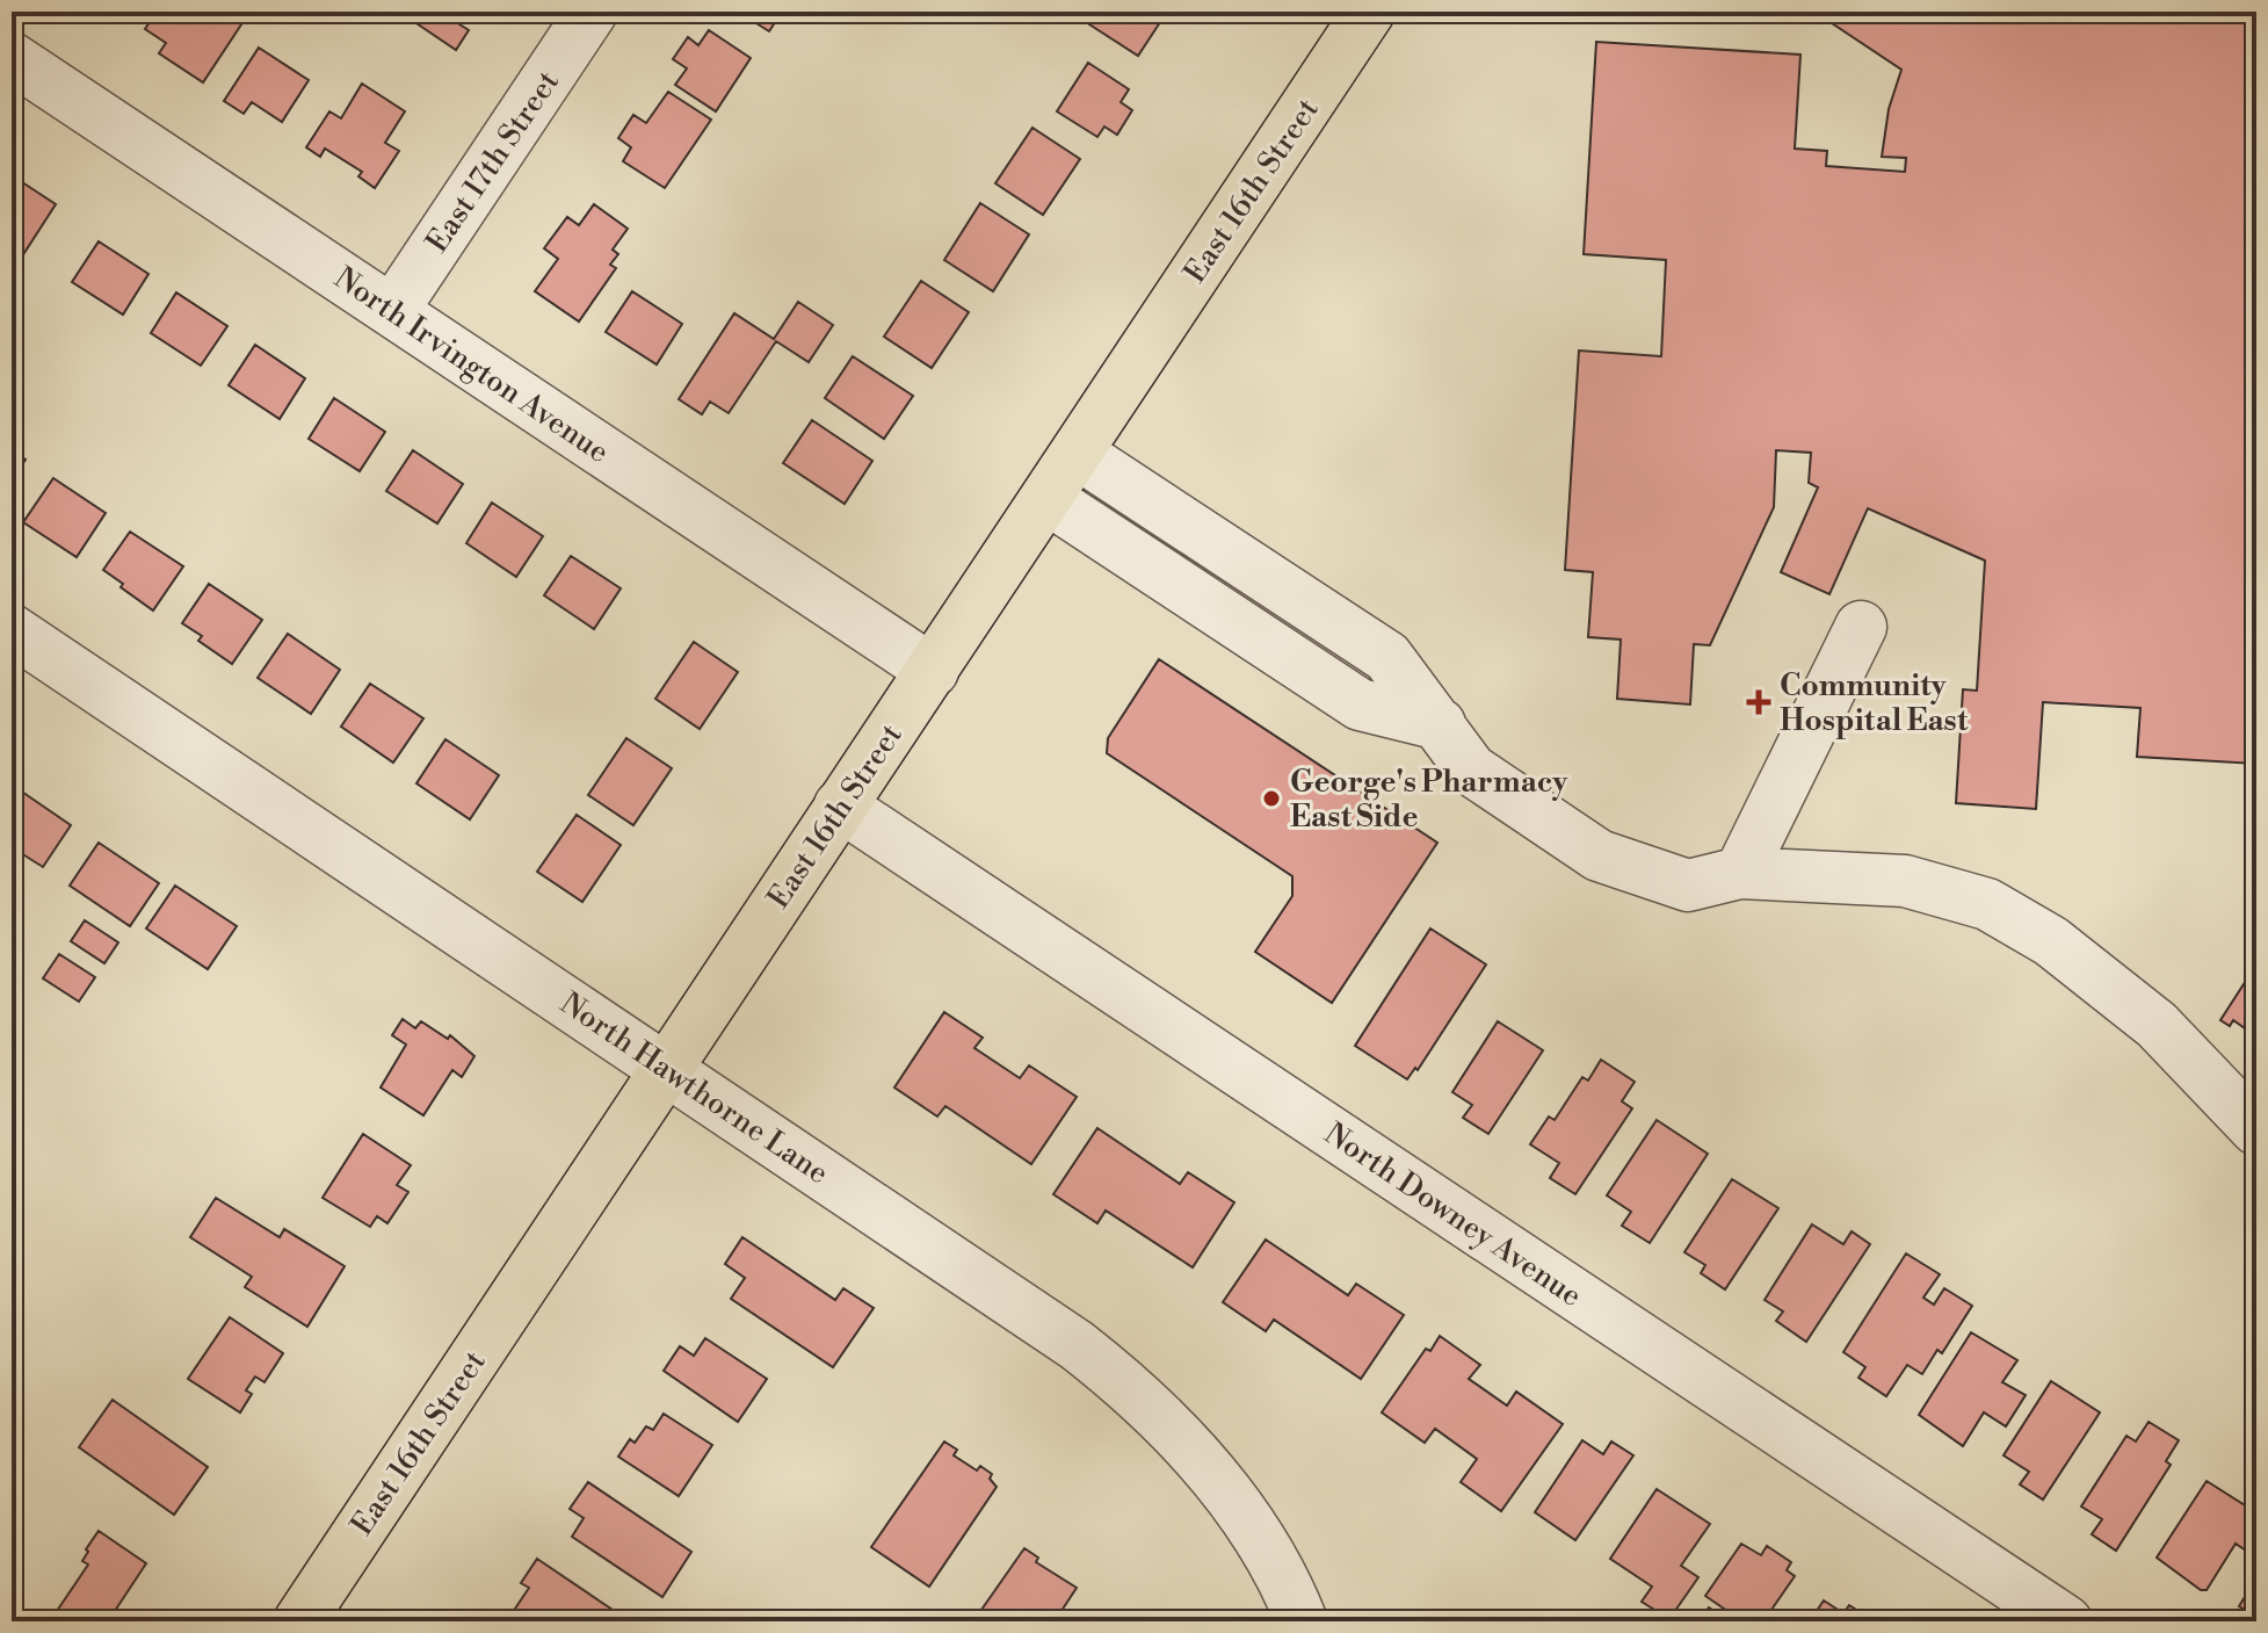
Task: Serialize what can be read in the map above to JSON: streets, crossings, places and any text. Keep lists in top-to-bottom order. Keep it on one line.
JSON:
{"streets":{"main road":["East 16th Street"],"street":["East 17th Street","North Irvington Avenue","North Hawthorne Lane","North Downey Avenue"]},"crossings":[["East 17th Street","North Irvington Avenue"],["East 16th Street","North Irvington Avenue"],["East 16th Street","North Hawthorne Lane"],["East 16th Street","North Downey Avenue"]],"places":{"health":["Community Hospital East"],"other":["George's Pharmacy East Side"]}}
